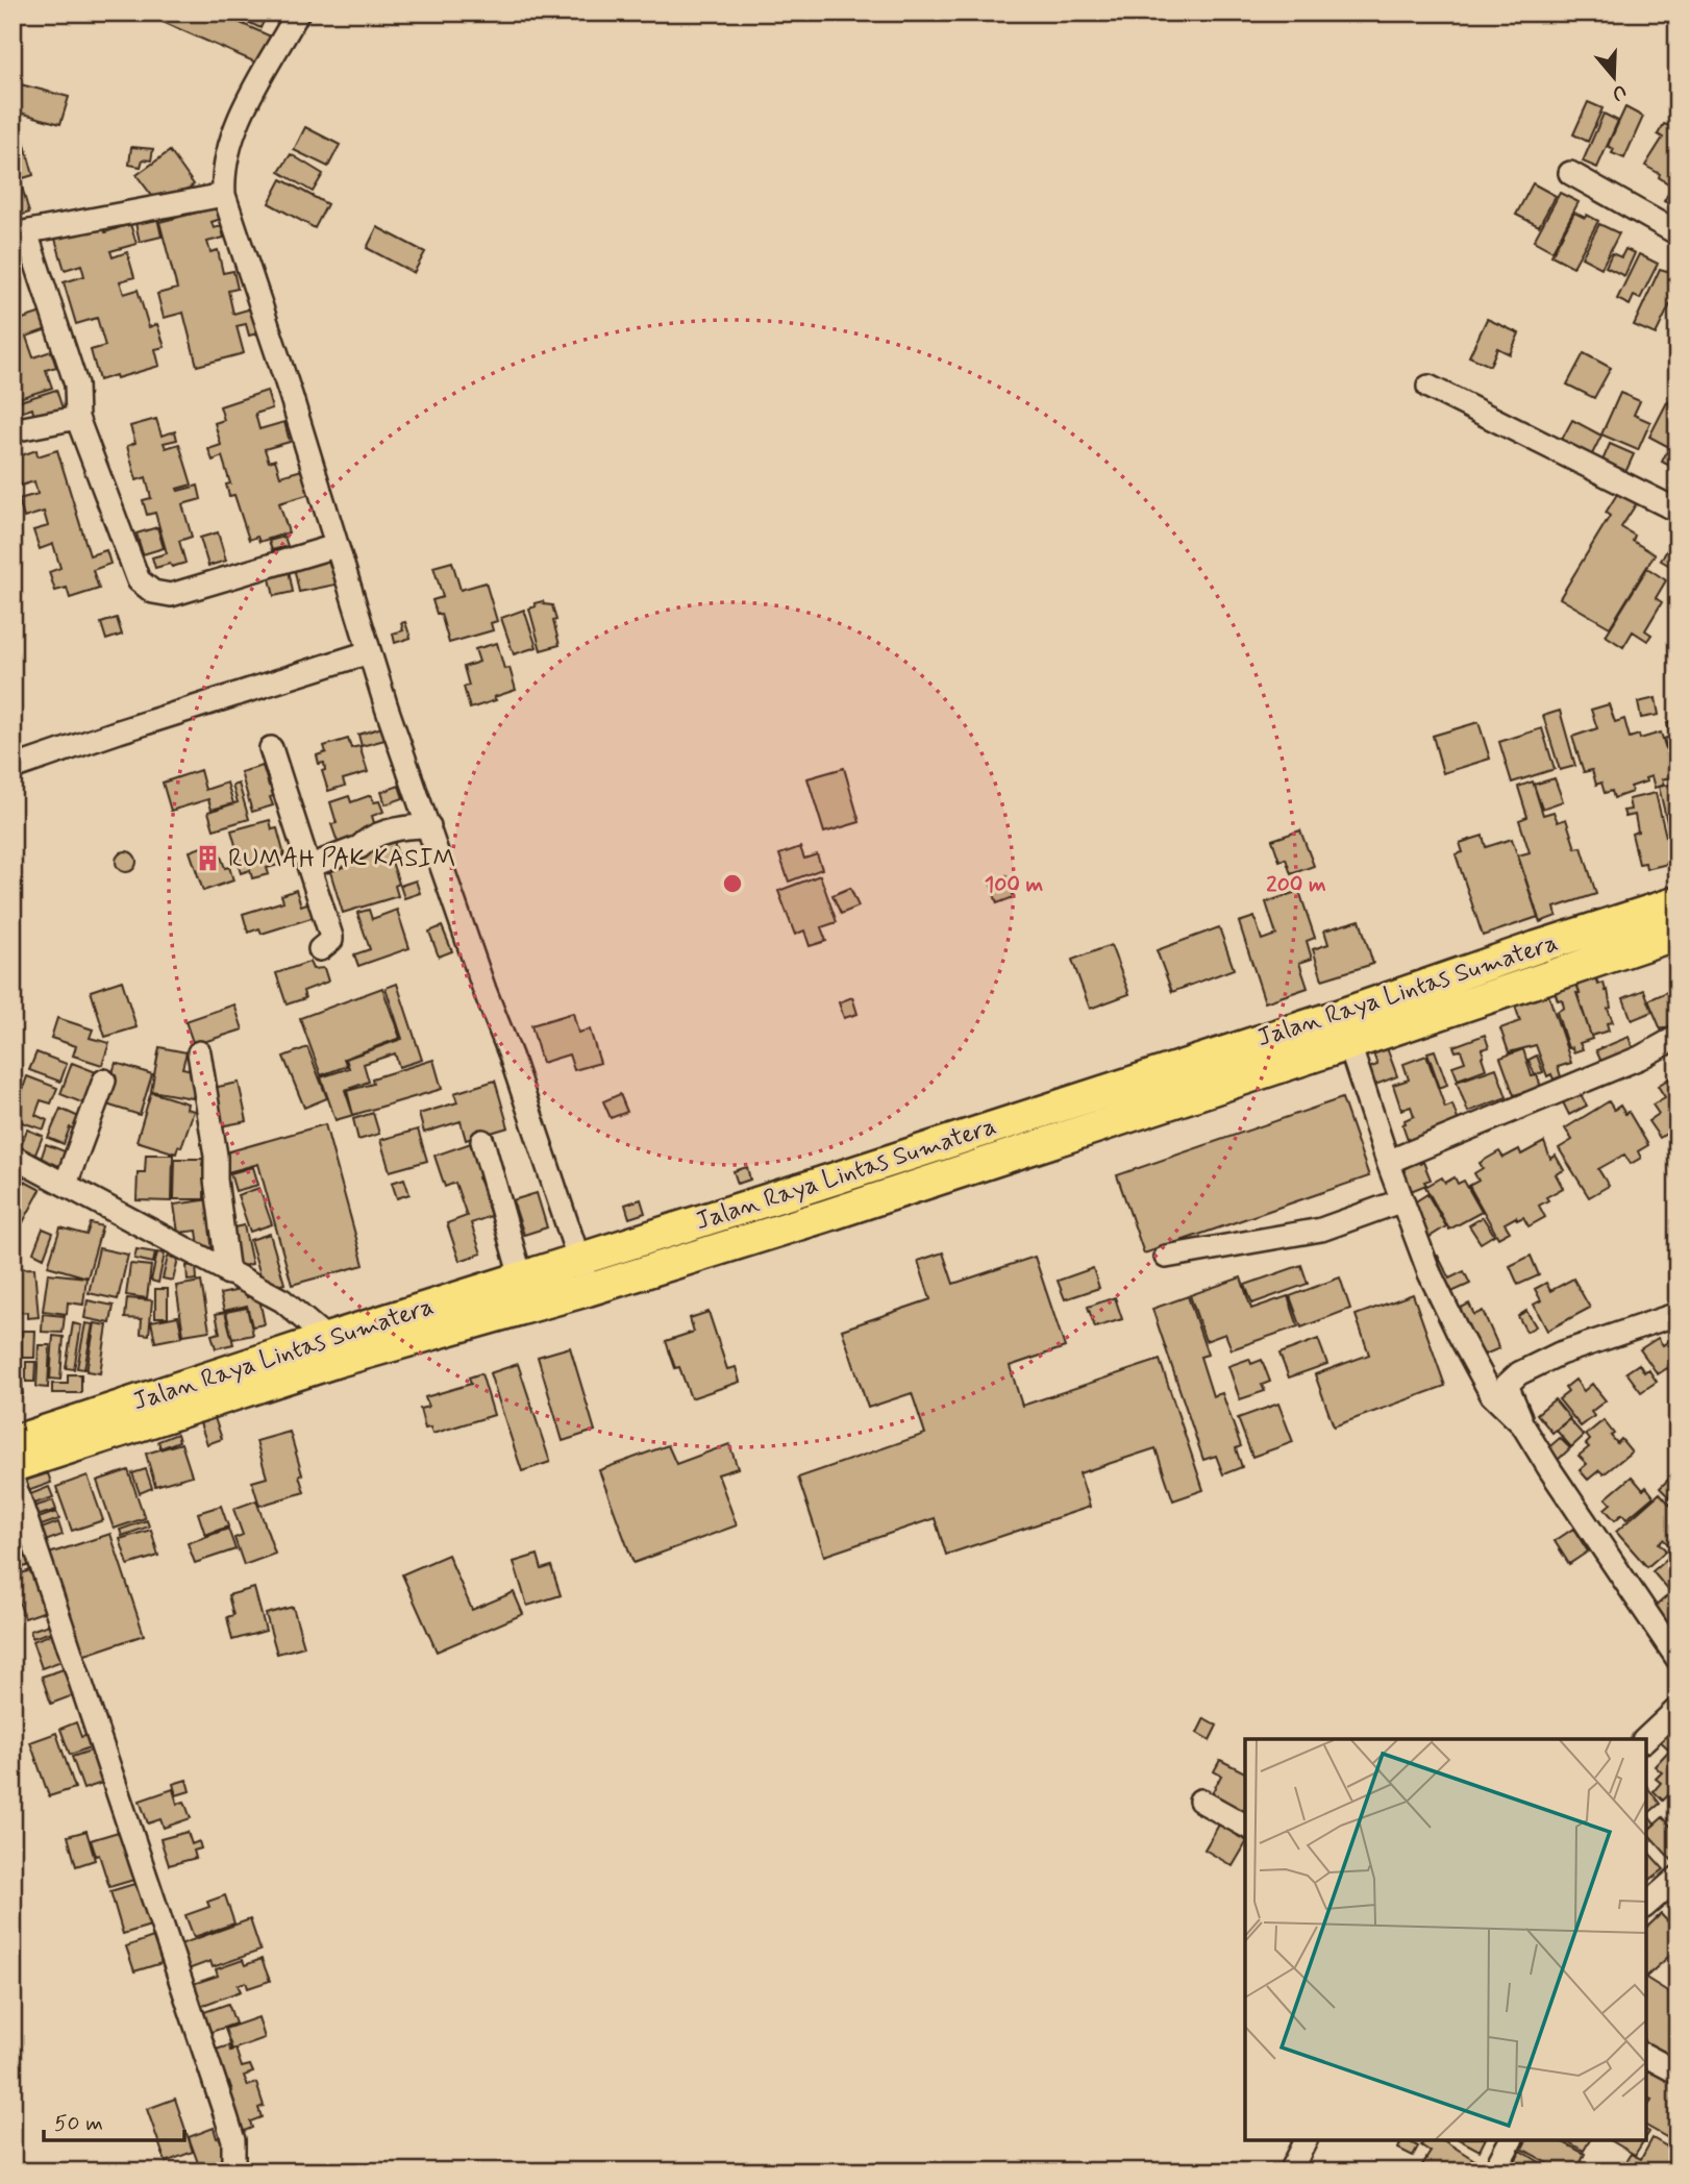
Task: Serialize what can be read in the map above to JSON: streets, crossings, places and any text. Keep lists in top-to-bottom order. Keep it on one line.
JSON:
{"streets":{"highway":["Jalan Raya Lintas Sumatera"]},"places":{"building":["RUMAH PAK KASIM"]},"scale_bar":"50 m","north":"bottom","rings":["100 m","200 m"]}
